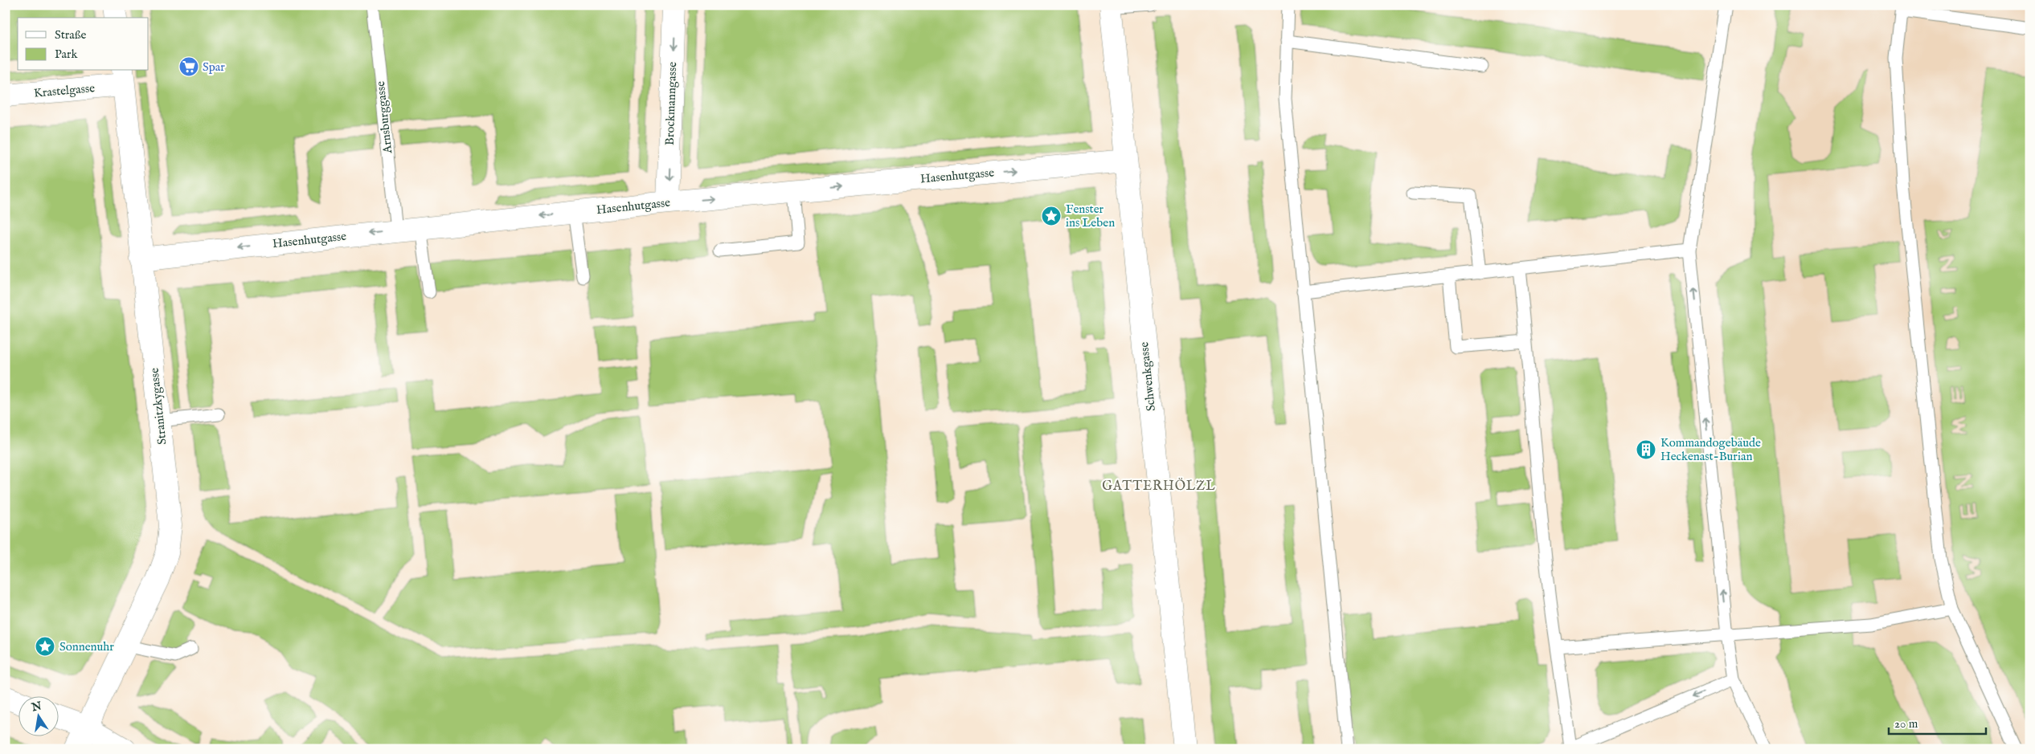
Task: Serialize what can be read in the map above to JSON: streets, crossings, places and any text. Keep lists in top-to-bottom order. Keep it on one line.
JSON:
{"streets":{"street":["Krastelgasse","Brockmanngasse","Hasenhutgasse","Schwenkgasse","Stranitzkygasse"],"lane":["Arnsburggasse"]},"crossings":[["Krastelgasse","Stranitzkygasse"],["Brockmanngasse","Hasenhutgasse"],["Arnsburggasse","Hasenhutgasse"],["Hasenhutgasse","Schwenkgasse"],["Hasenhutgasse","Stranitzkygasse"]],"one_way":["Brockmanngasse"],"districts":["GATTERHÖLZL"],"places":{"supermarket":["Spar"],"place":["Fenster ins Leben","Sonnenuhr"],"building":["Kommandogebäude Heckenast-Burian"]},"legend":["Straße","Park"],"scale_bar":"20 m","north":"top"}
